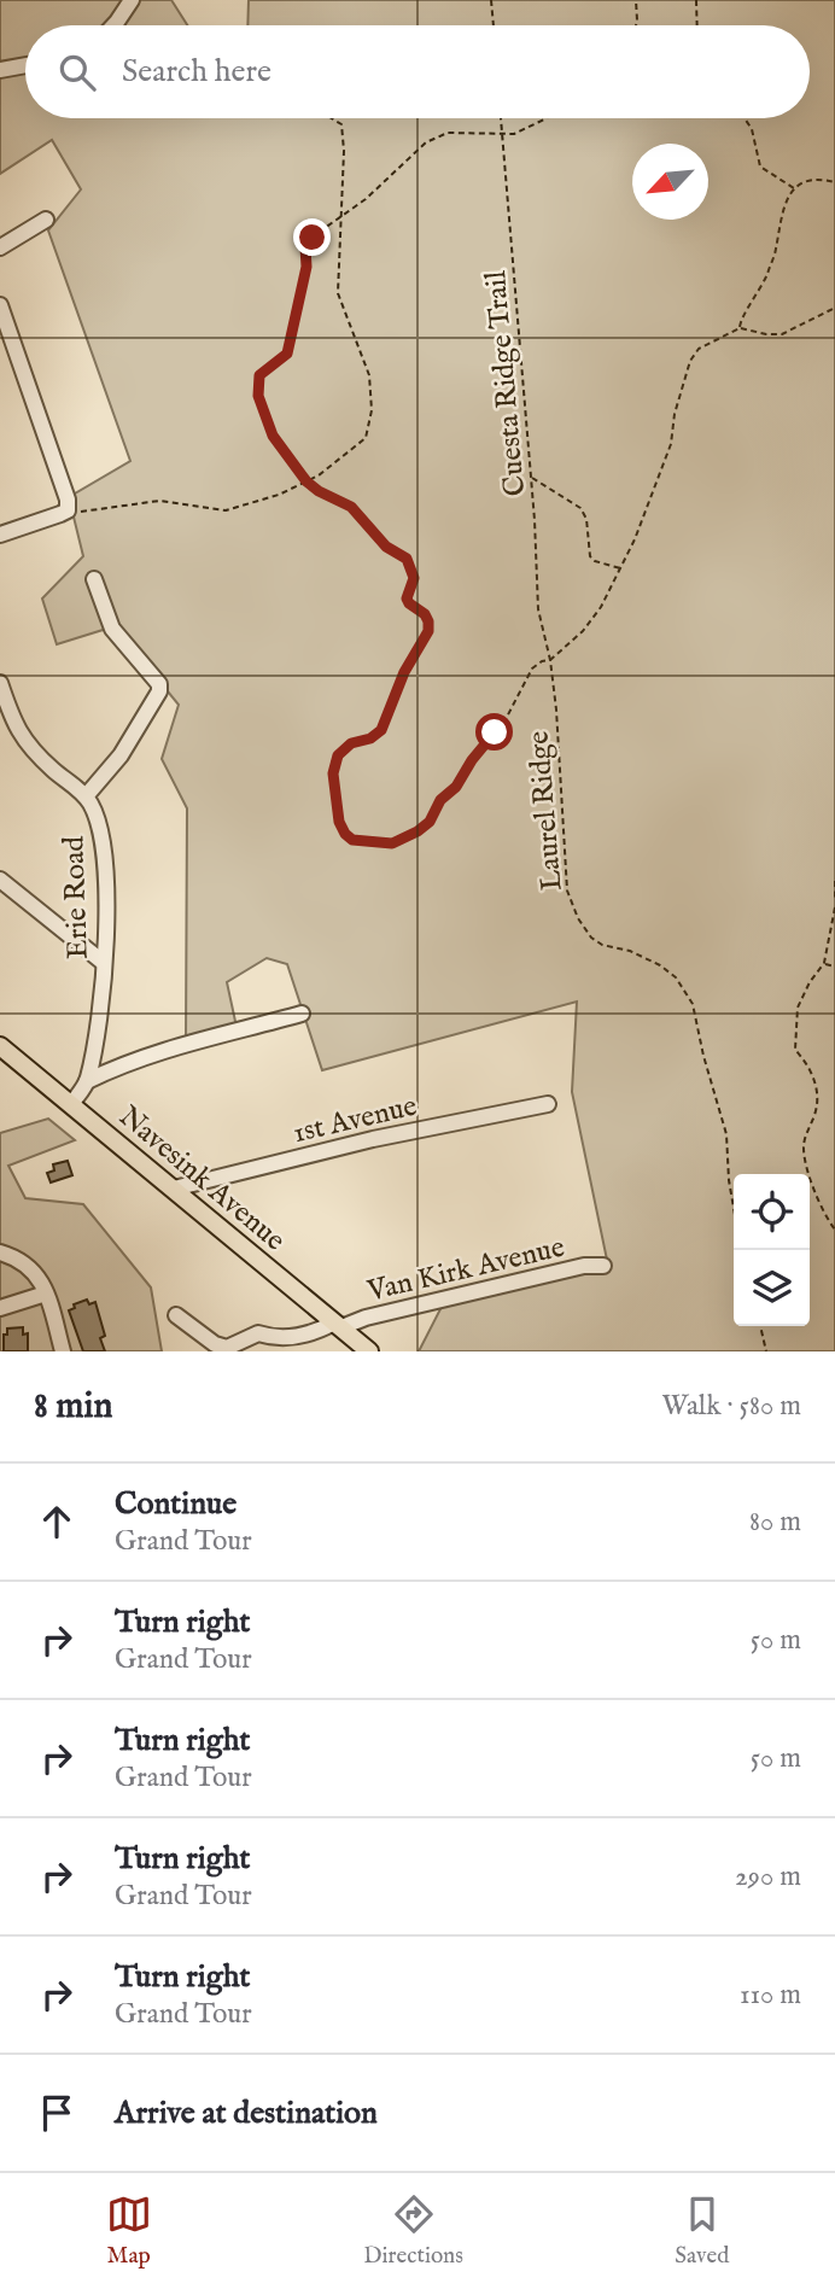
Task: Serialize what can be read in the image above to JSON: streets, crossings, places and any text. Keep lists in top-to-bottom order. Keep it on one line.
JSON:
{"streets":{"main road":["Navesink Avenue"],"street":["Erie Road","1st Avenue","Van Kirk Avenue"],"path":["Cuesta Ridge Trail","Laurel Ridge"]},"crossings":[["Cuesta Ridge Trail","Laurel Ridge"],["Erie Road","Navesink Avenue"],["1st Avenue","Navesink Avenue"],["Navesink Avenue","Van Kirk Avenue"]],"north":"bottom left","page":{"search":"Search here","heading":["8 min","Walk · 580 m"],"list":[["Continue","Grand Tour","80 m"],["Turn right","Grand Tour","50 m"],["Turn right","Grand Tour","50 m"],["Turn right","Grand Tour","290 m"],["Turn right","Grand Tour","110 m"],"Arrive at destination"],"nav":["Map","Directions","Saved"]}}
